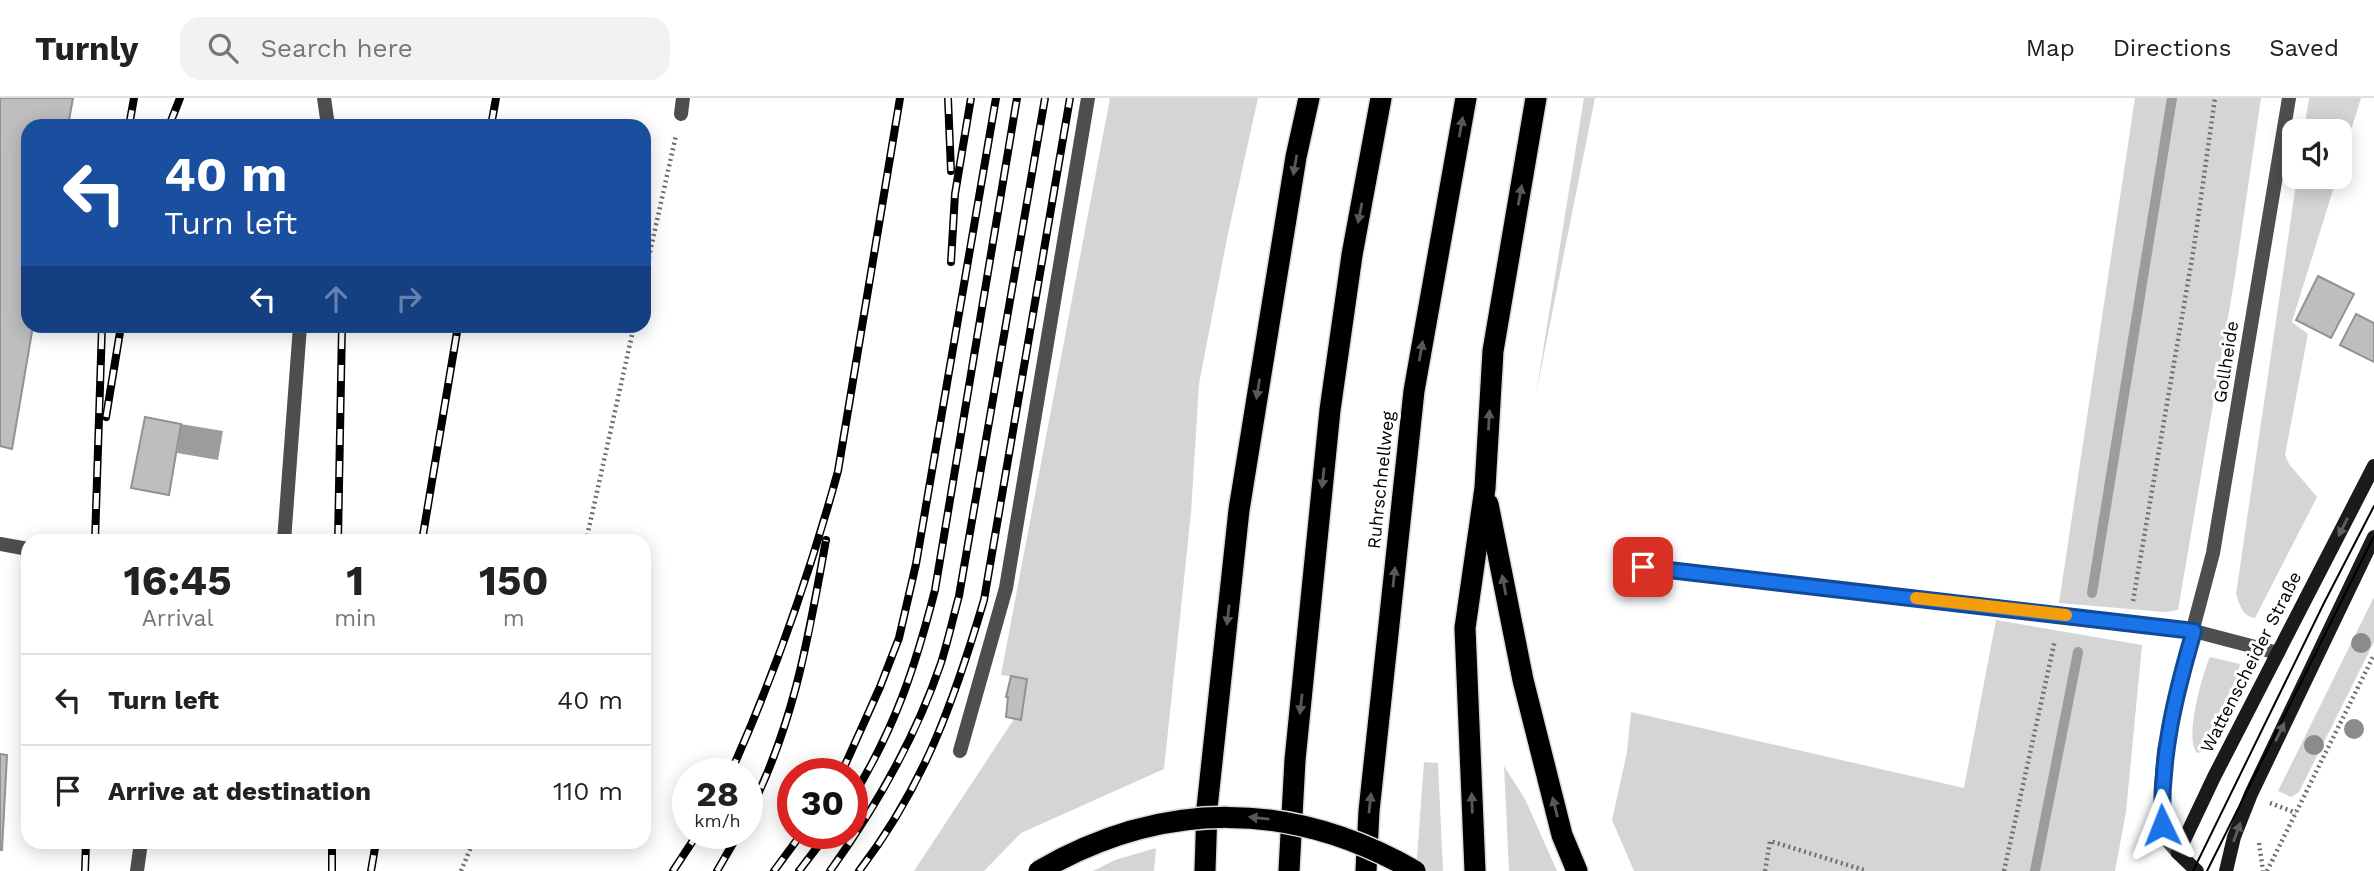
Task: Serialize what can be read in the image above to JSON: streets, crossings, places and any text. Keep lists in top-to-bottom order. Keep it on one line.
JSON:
{"streets":{"highway":["Ruhrschnellweg"],"main road":["Wattenscheider Straße"],"street":["Gollheide"]},"crossings":[["Gollheide","Wattenscheider Straße"]],"page":{"header":"Turnly","search":"Search here","nav":["Map","Directions","Saved"],"turn":["40 m","Turn left"],"eta":["16:45","Arrival","1","min","150","m"],"list":[{"name":"Turn left","value":"40 m"},{"name":"Arrive at destination","value":"110 m"}],"speed":"28 km/h","limit":"30"}}
